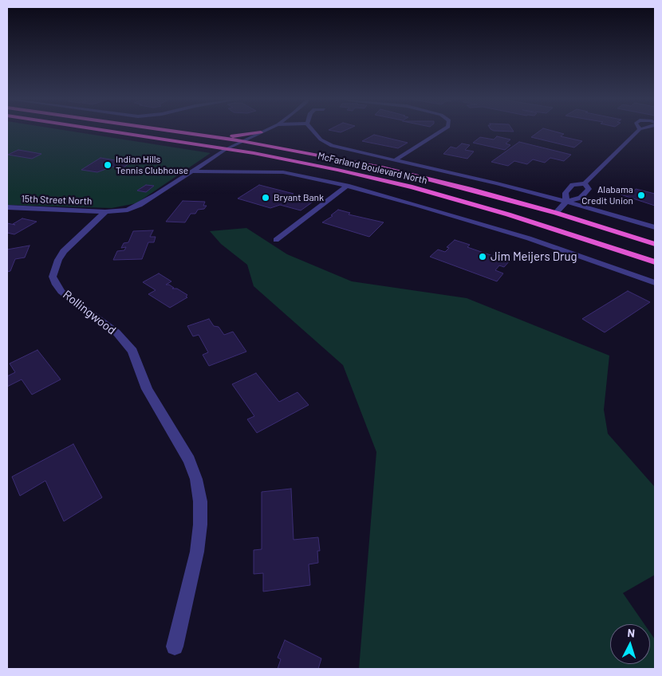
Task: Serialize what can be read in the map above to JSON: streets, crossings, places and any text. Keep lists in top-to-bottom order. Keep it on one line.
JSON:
{"streets":{"highway":["McFarland Boulevard North"],"street":["15th Street North","Rollingwood"]},"crossings":[["15th Street North","Rollingwood"]],"places":["Indian Hills Tennis Clubhouse","Alabama Credit Union","Bryant Bank","Jim Meijers Drug"],"north":"top"}
